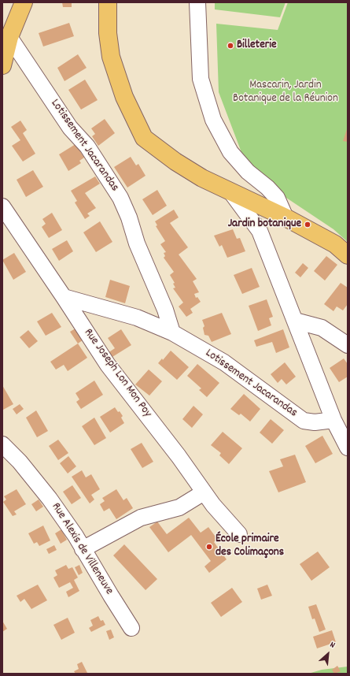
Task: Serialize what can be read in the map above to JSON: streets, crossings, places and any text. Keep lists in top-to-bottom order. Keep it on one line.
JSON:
{"streets":{"street":["Lotissement Jacarandas","Rue Joseph Lon Mon Poy","Rue Alexis de Villeneuve"]},"crossings":[["Lotissement Jacarandas","Rue Joseph Lon Mon Poy"]],"parks":["Mascarin, Jardin Botanique de la Réunion"],"places":["Billeterie","Jardin botanique","École primaire des Colimaçons"],"north":"top right"}
